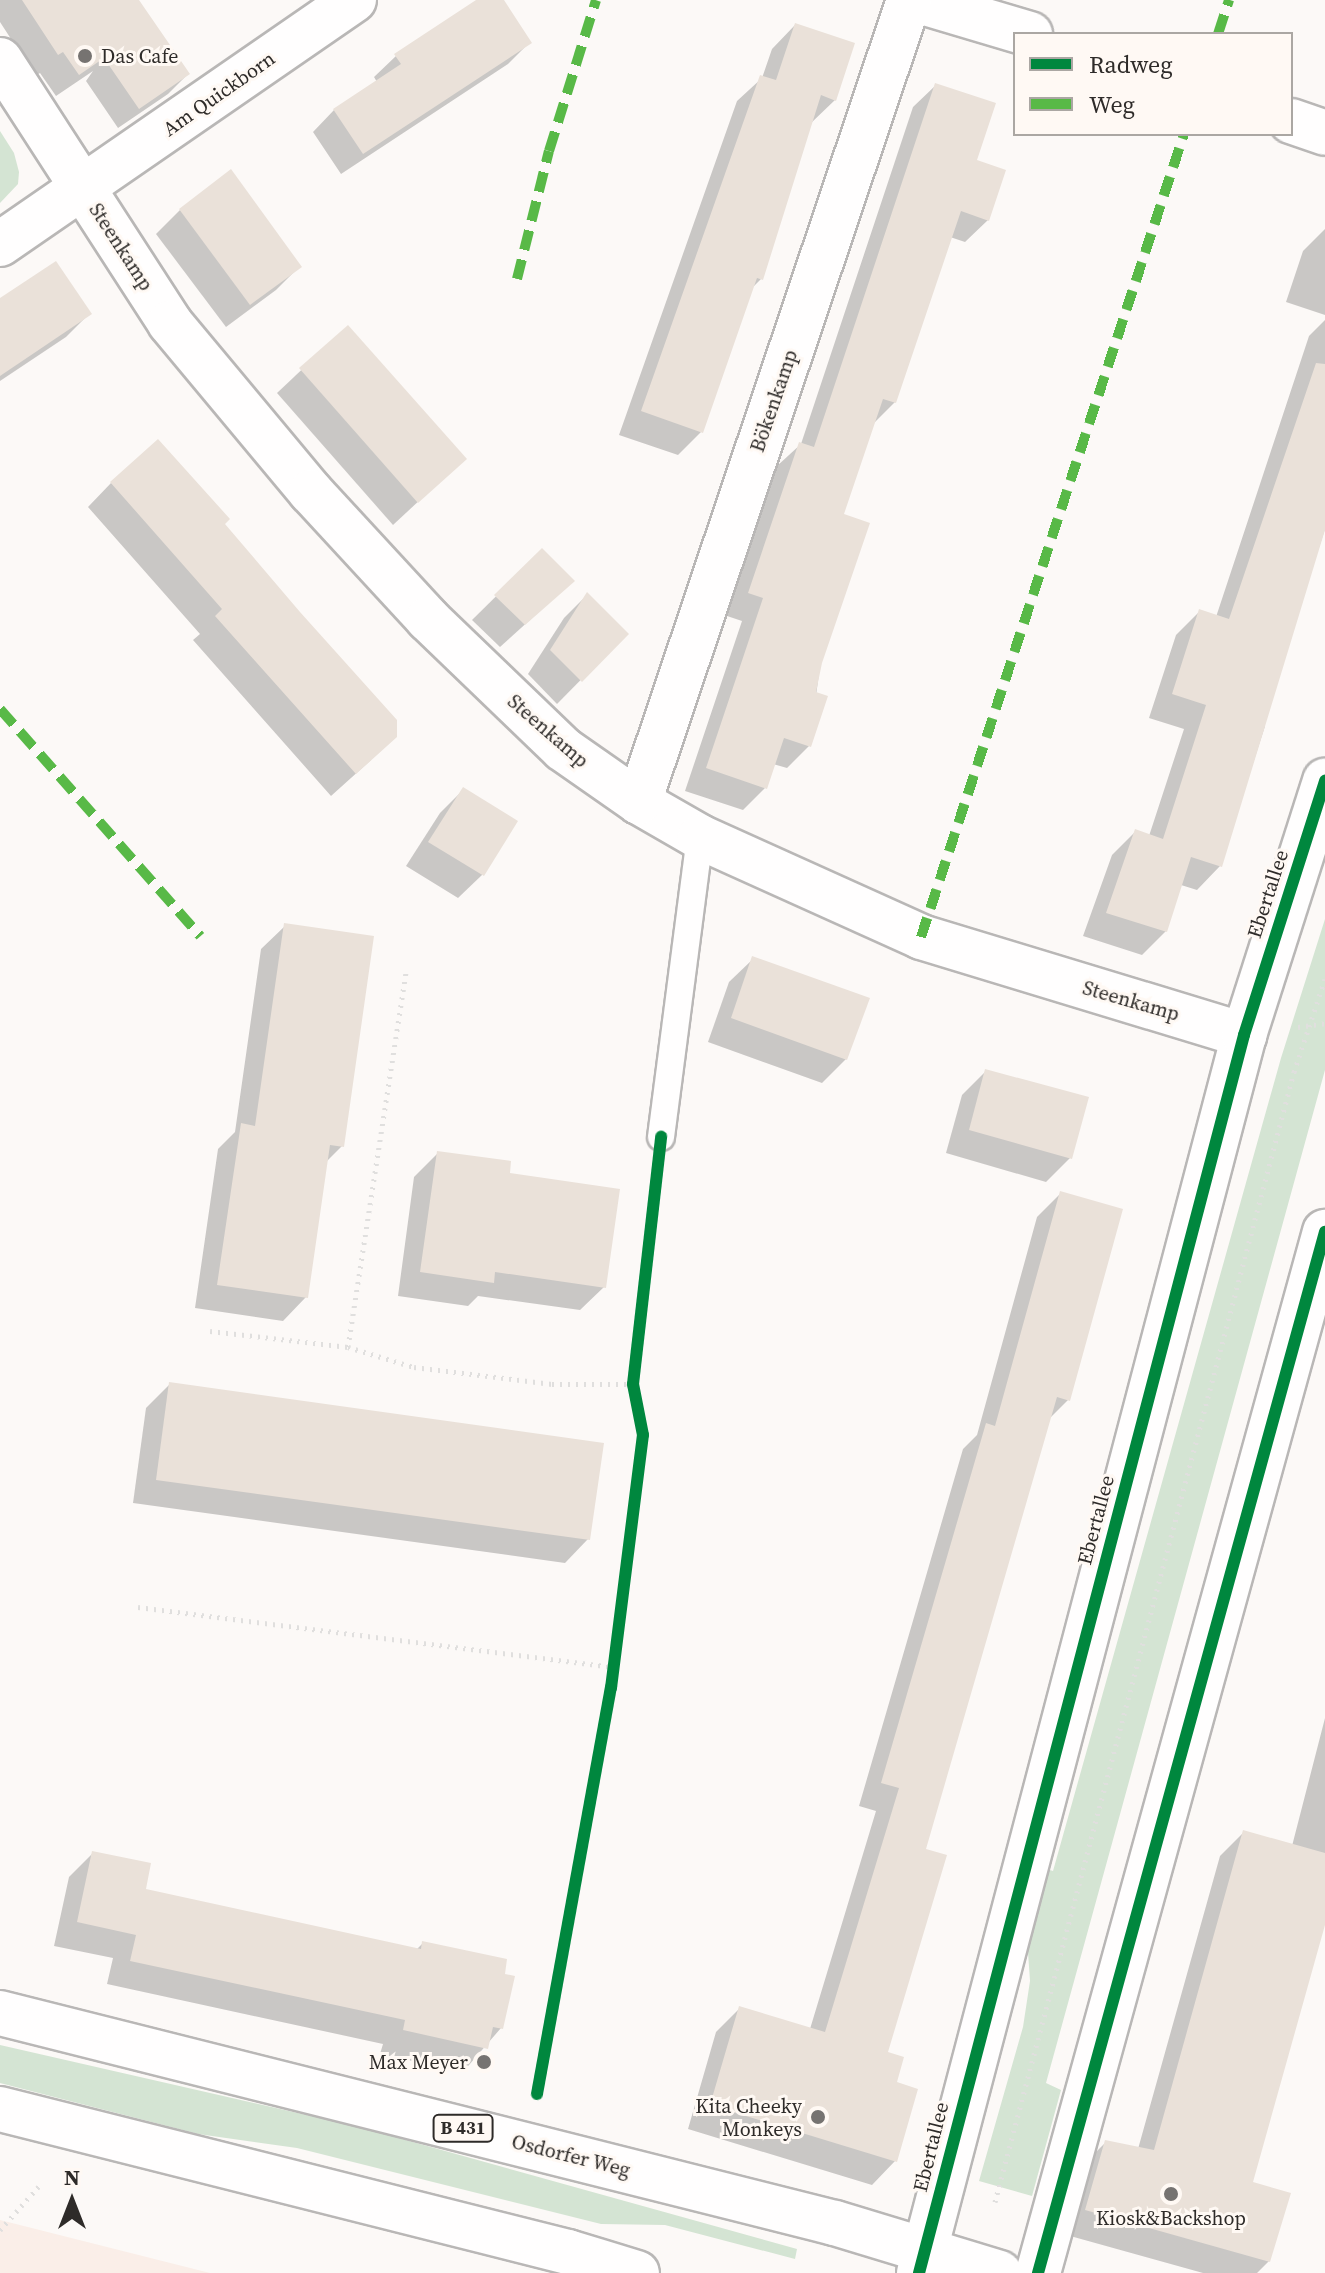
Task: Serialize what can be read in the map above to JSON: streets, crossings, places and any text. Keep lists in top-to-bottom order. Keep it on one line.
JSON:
{"streets":{"main road":["Am Quickborn","Steenkamp","Bökenkamp","Ebertallee","B 431","Osdorfer Weg"]},"crossings":[["Am Quickborn","Steenkamp"],["Steenkamp","Bökenkamp"],["Steenkamp","Ebertallee"],["Ebertallee","Osdorfer Weg"]],"places":["Das Cafe","Max Meyer","Kita Cheeky Monkeys","Kiosk&Backshop"],"legend":["Radweg","Weg"],"north":"top"}
